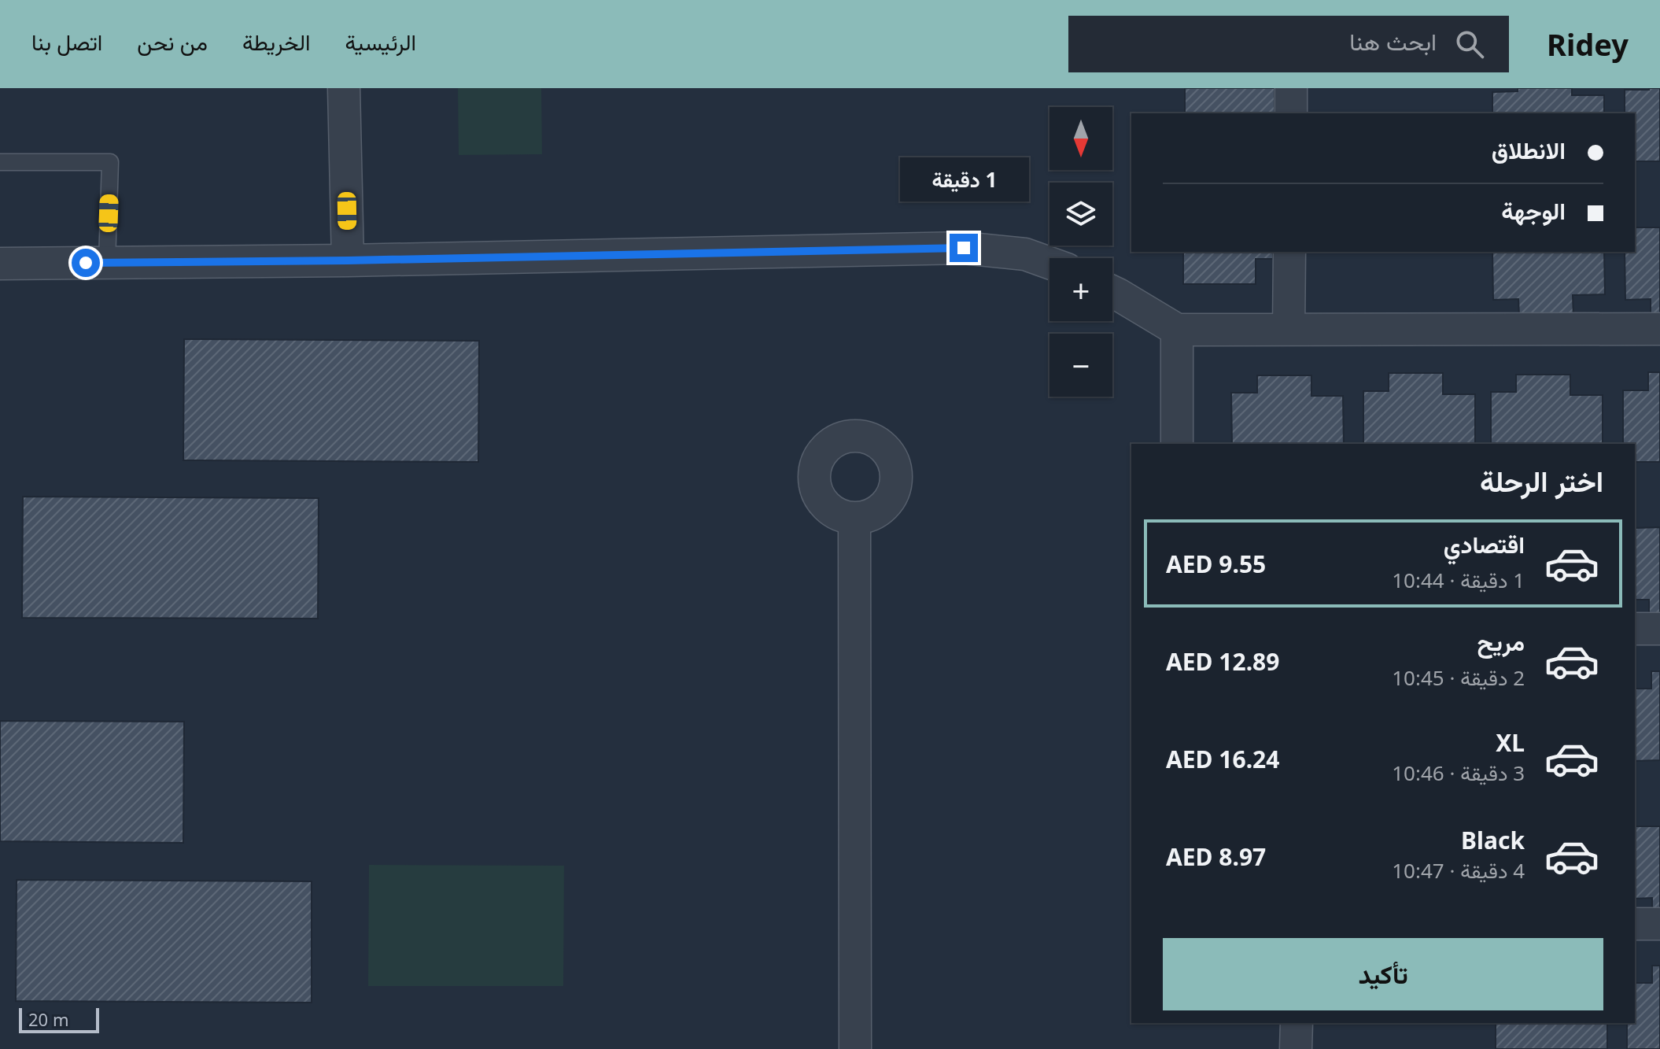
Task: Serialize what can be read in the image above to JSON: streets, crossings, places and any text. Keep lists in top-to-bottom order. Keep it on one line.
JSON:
{"scale_bar":"20 m","north":"bottom","page":{"header":"Ridey","search":"ابحث هنا","nav":["الرئيسية","الخريطة","من نحن","اتصل بنا"],"map_buttons":["+","−"],"banner":["الانطلاق","الوجهة"],"bubble":"1 دقيقة","heading":"اختر الرحلة","list":[{"name":"اقتصادي","note":"1 دقيقة · 10:44","value":"AED 9.55"},{"name":"مريح","note":"2 دقيقة · 10:45","value":"AED 12.89"},{"name":"XL","note":"3 دقيقة · 10:46","value":"AED 16.24"},{"name":"Black","note":"4 دقيقة · 10:47","value":"AED 8.97"}],"buttons":"تأكيد","scale":"20 m"}}
